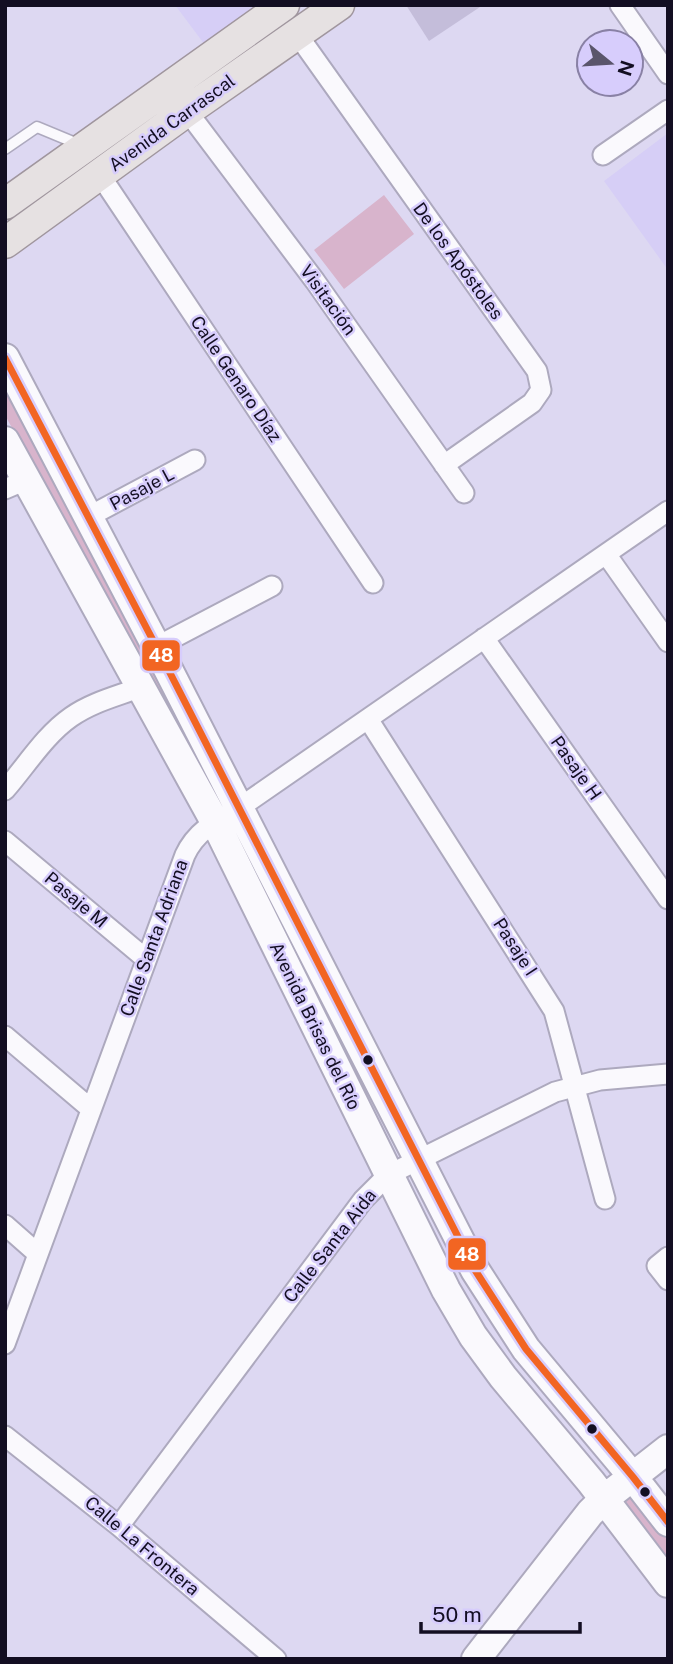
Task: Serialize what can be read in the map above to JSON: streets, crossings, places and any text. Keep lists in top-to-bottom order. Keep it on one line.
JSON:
{"streets":{"main road":["Avenida Carrascal"],"street":["De los Apóstoles","Visitación","Calle Genaro Díaz","Pasaje L","Pasaje H","Pasaje M","Calle Santa Adriana","Pasaje I","Avenida Brisas del Río","Calle Santa Aida","Calle La Frontera"]},"crossings":[["Avenida Carrascal","De los Apóstoles"],["Avenida Carrascal","Visitación"],["Avenida Carrascal","Calle Genaro Díaz"],["De los Apóstoles","Visitación"],["Pasaje L","Avenida Brisas del Río"],["Pasaje H","Calle Santa Adriana"],["Pasaje M","Calle Santa Adriana"],["Calle Santa Adriana","Pasaje I"],["Calle Santa Adriana","Avenida Brisas del Río"],["Pasaje I","Calle Santa Aida"],["Avenida Brisas del Río","Calle Santa Aida"],["Calle Santa Aida","Calle La Frontera"]],"lines":["transit line 48"],"scale_bar":"50 m","north":"right"}
